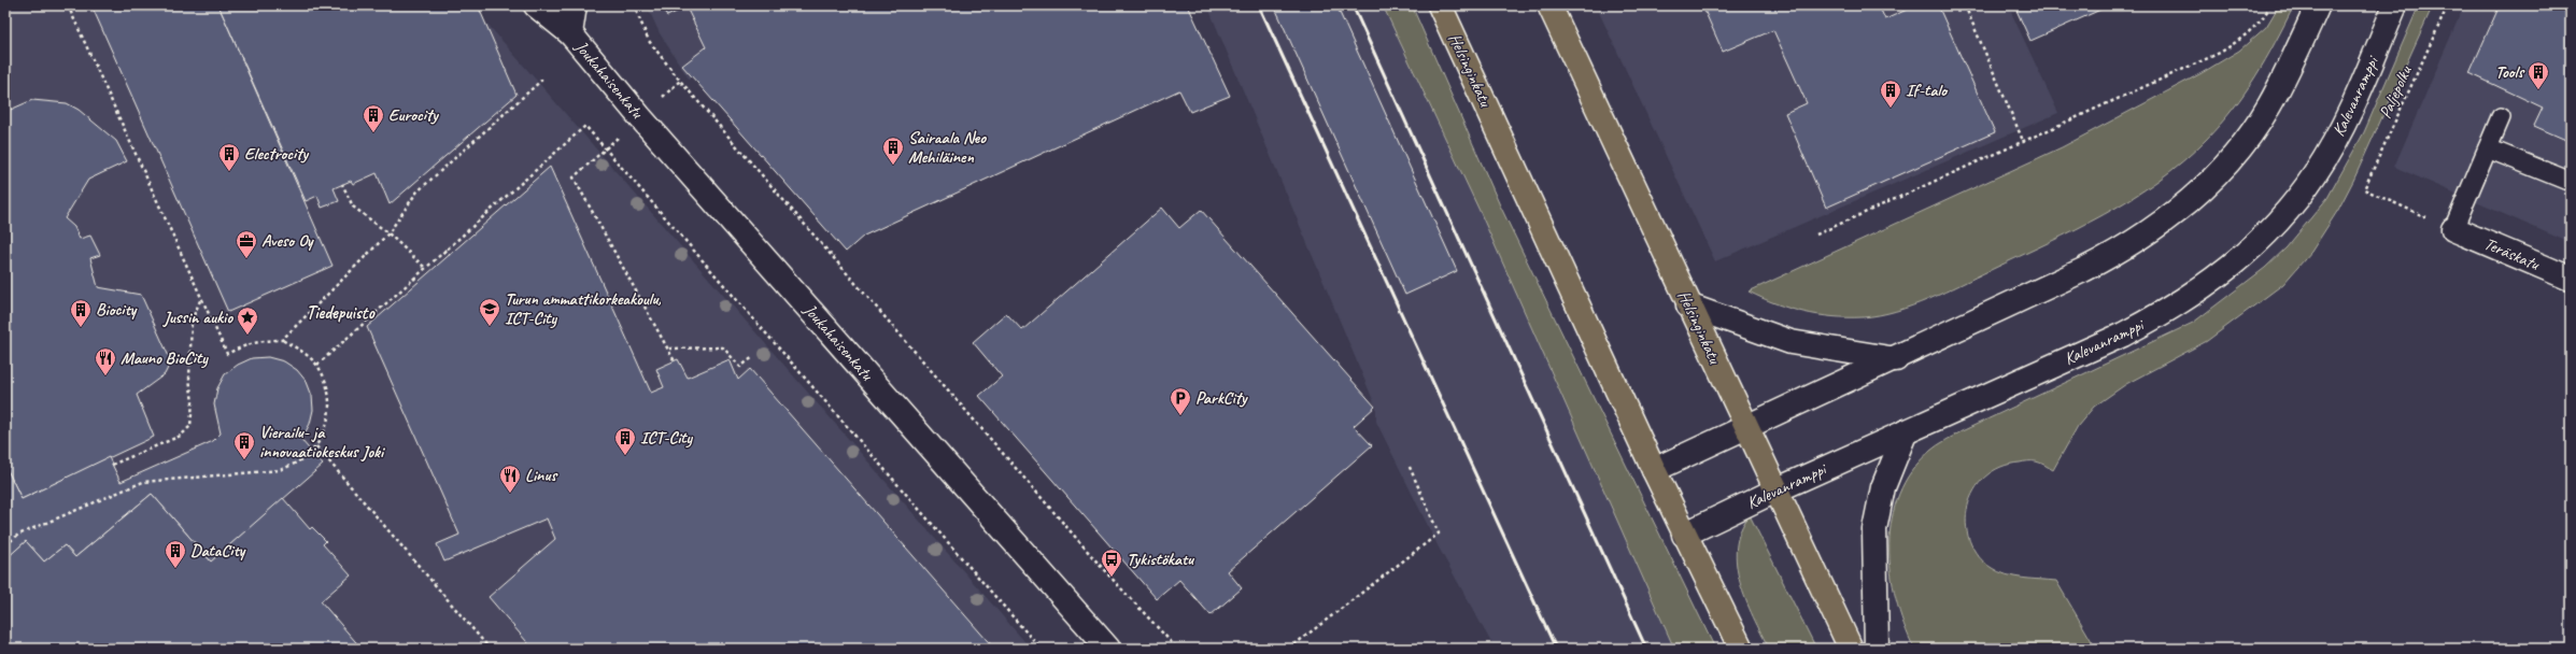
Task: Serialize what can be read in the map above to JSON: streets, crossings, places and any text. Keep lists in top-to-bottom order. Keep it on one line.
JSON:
{"streets":{"highway":["Helsinginkatu"],"main road":["Joukahaisenkatu","Kalevanramppi","Teräskatu"],"path":["Paljepolku"]},"crossings":[["Helsinginkatu","Kalevanramppi"],["Paljepolku","Teräskatu"]],"districts":["Tiedepuisto"],"places":{"building":["Tools","If-talo","Eurocity","Sairaala Neo Mehiläinen","Electrocity","Biocity","ICT-City","Vierailu- ja innovaatiokeskus Joki","DataCity"],"office":["Aveso Oy"],"school or university":["Turun ammattikorkeakoulu, ICT-City"],"place":["Jussin aukio"],"restaurant":["Mauno BioCity","Linus"],"parking":["ParkCity"],"bus stop":["Tykistökatu"]}}
